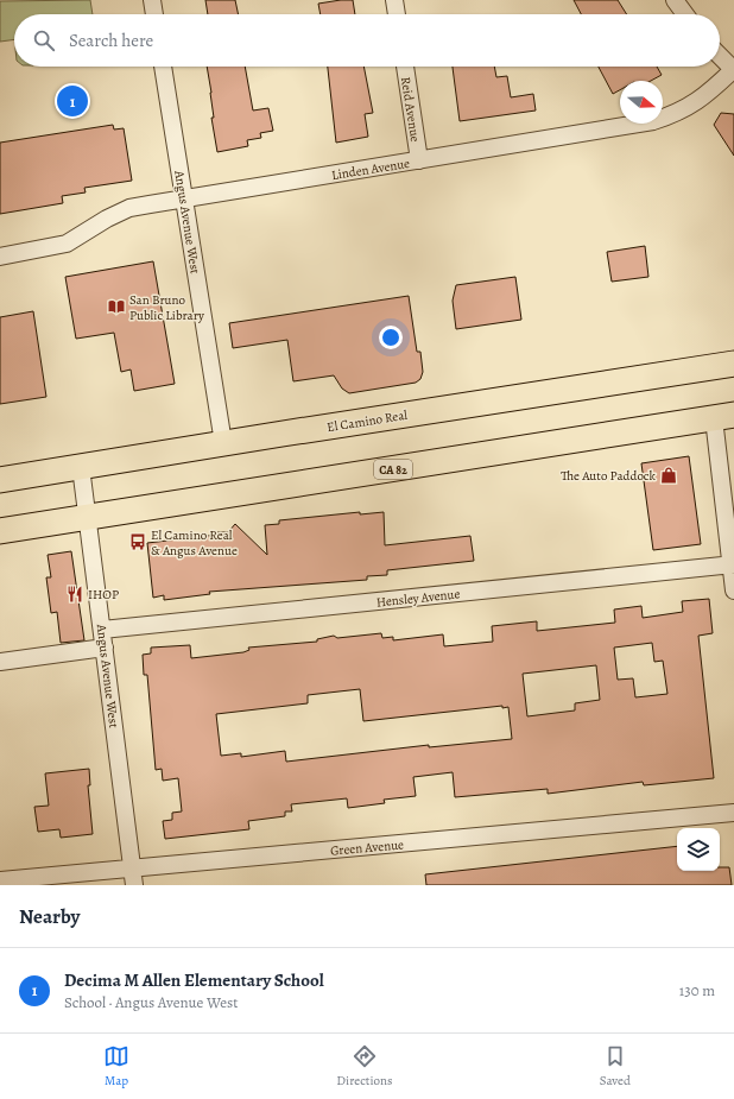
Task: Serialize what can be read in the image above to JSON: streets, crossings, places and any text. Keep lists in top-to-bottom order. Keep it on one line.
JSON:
{"streets":{"main road":["El Camino Real","CA 82"],"street":["Reid Avenue","Linden Avenue","Angus Avenue West","Hensley Avenue","Green Avenue"]},"crossings":[["Reid Avenue","Linden Avenue"],["Linden Avenue","Angus Avenue West"],["Angus Avenue West","El Camino Real"],["Angus Avenue West","CA 82"],["Angus Avenue West","Hensley Avenue"],["Angus Avenue West","Green Avenue"]],"places":{"library":["San Bruno Public Library"],"shop":["The Auto Paddock"],"bus stop":["El Camino Real & Angus Avenue"],"restaurant":["IHOP"]},"north":"right","page":{"search":"Search here","pins":"1","heading":"Nearby","list":[{"mark":"1","name":"Decima M Allen Elementary School","note":"School · Angus Avenue West","value":"130 m"}],"nav":["Map","Directions","Saved"]}}
